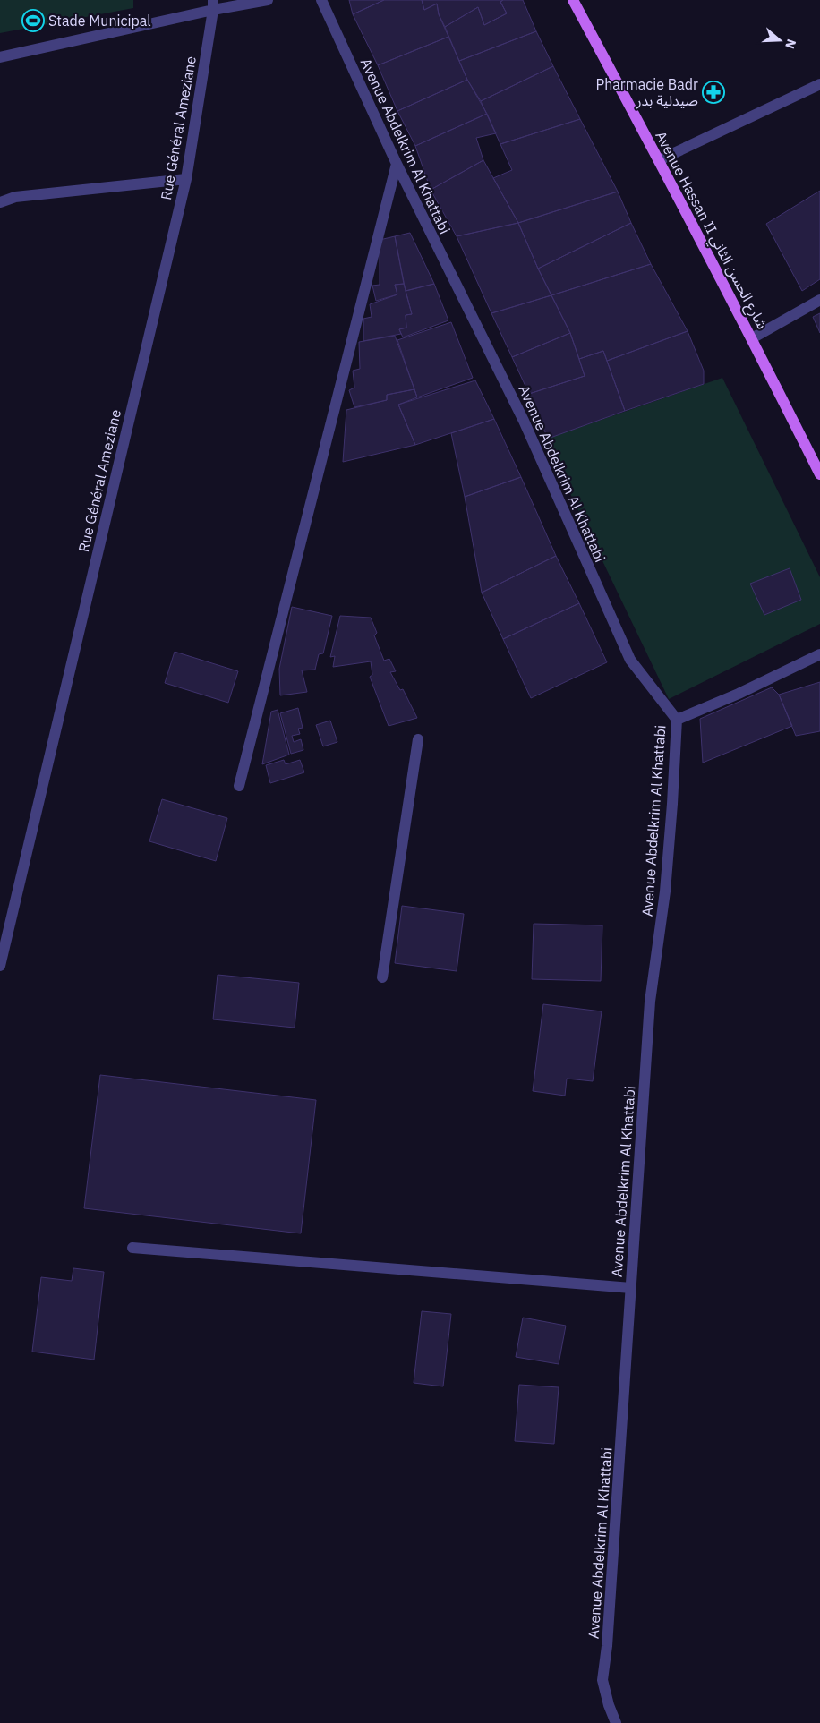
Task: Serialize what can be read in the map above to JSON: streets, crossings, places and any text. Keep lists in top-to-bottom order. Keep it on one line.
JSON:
{"streets":{"main road":["Avenue Hassan II شارع الحسن الثاني"],"street":["Rue Général Ameziane","Avenue Abdelkrim Al Khattabi"]},"places":{"sports":["Stade Municipal"],"pharmacy":["Pharmacie Badr صيدلية بدر"]},"north":"right"}
